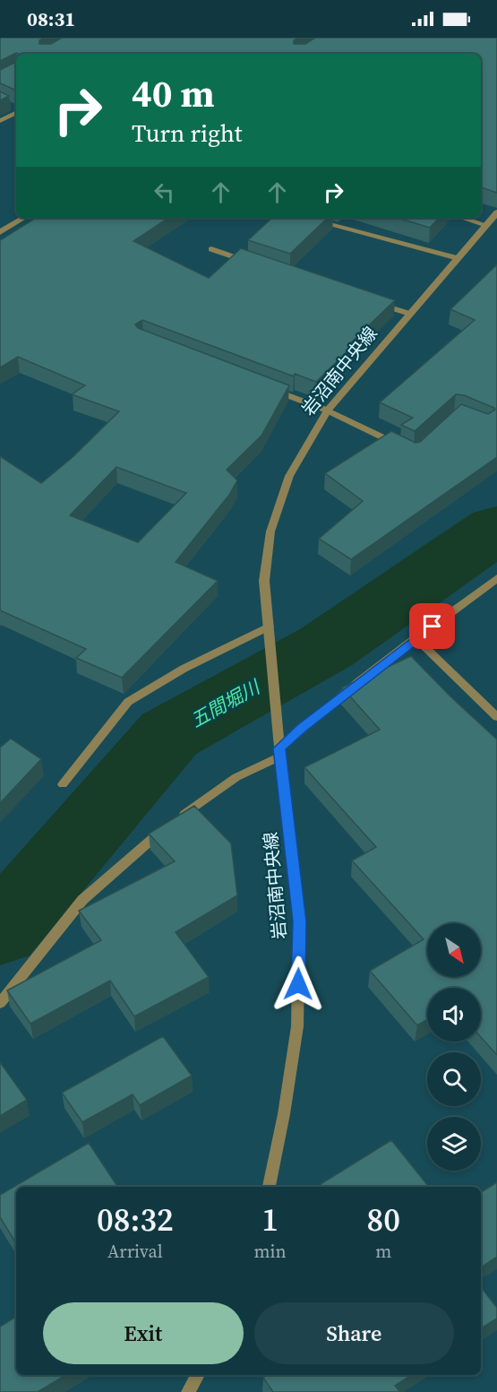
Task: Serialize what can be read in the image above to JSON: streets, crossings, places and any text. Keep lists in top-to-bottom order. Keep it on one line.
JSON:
{"streets":{"street":["岩沼南中央線"]},"water":["五間堀川"],"north":"bottom right","page":{"status":"08:31","turn":["40 m","Turn right"],"eta":["08:32","Arrival","1","min","80","m"],"buttons":["Exit","Share"]}}
